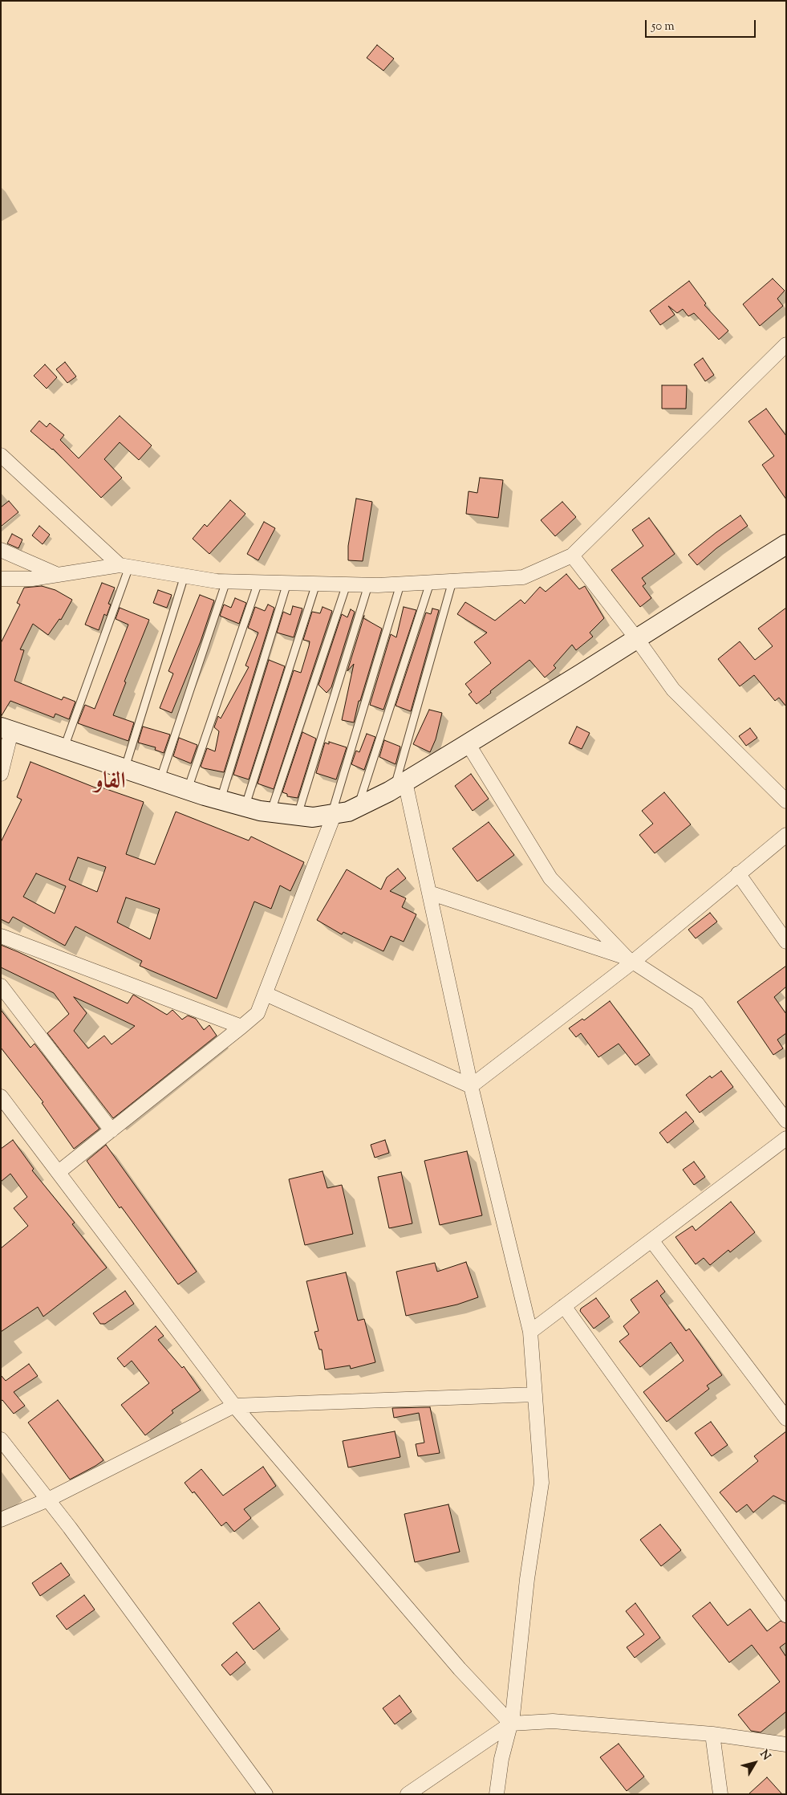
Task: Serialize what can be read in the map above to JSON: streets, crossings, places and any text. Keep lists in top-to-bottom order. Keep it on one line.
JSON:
{"districts":["الفاو"],"scale_bar":"50 m","north":"top right"}
